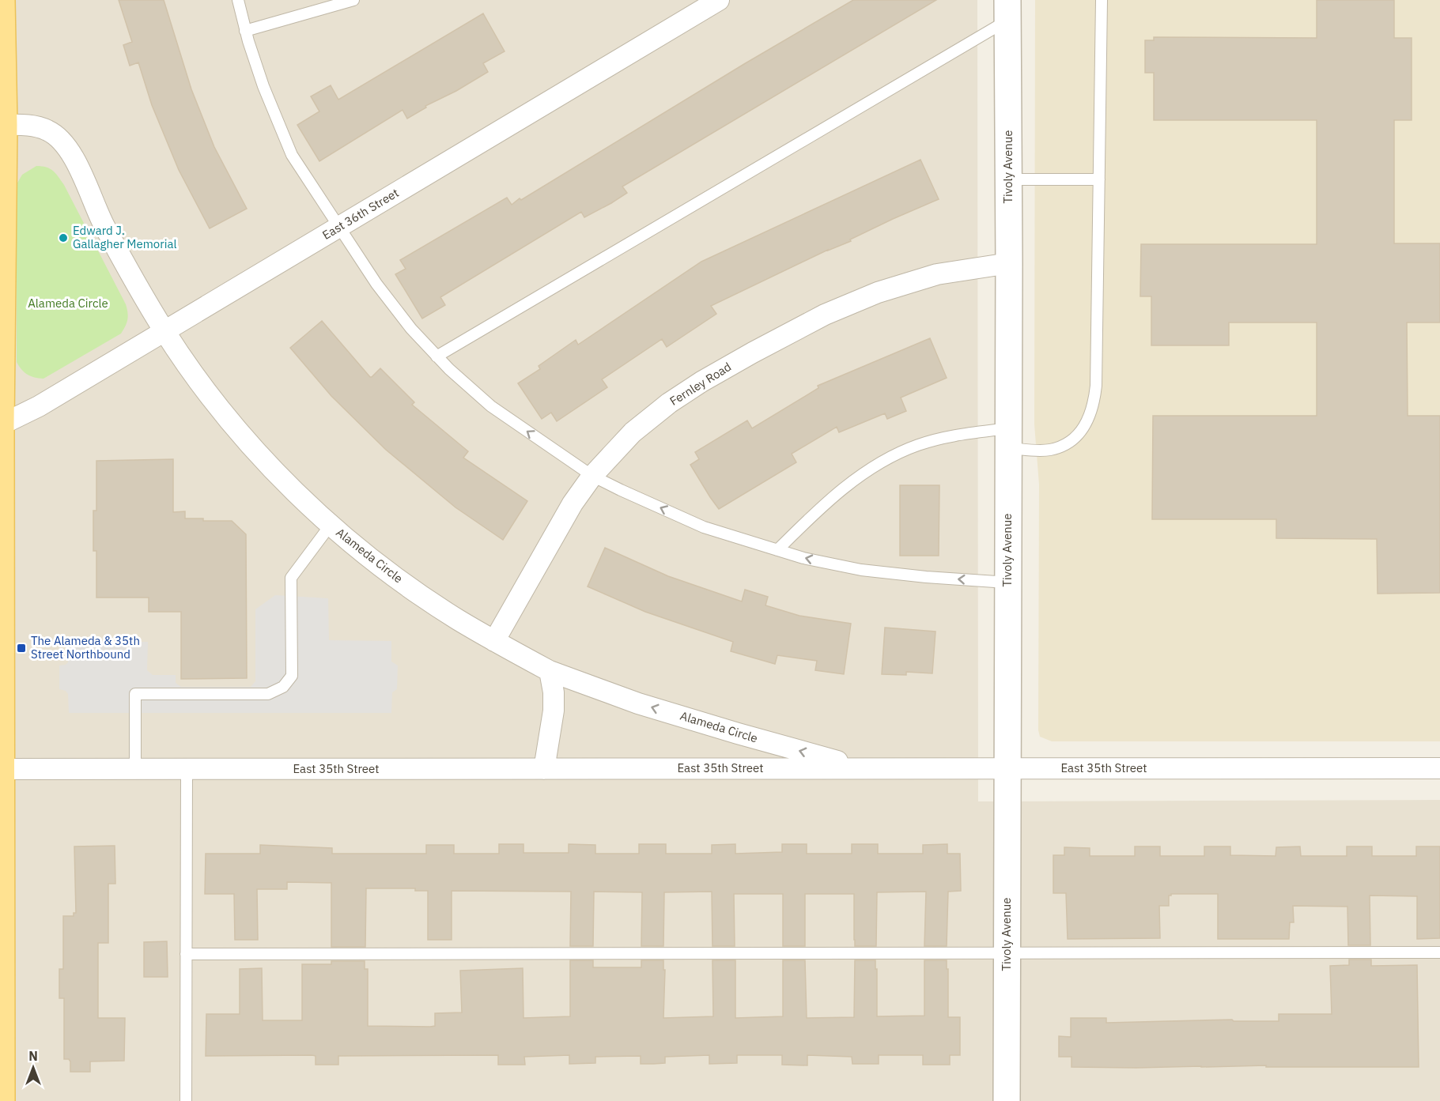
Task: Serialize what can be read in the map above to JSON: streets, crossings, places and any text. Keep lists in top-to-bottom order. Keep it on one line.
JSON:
{"streets":{"street":["Tivoly Avenue","East 36th Street","Fernley Road","Alameda Circle","East 35th Street"]},"crossings":[["Tivoly Avenue","Fernley Road"],["Tivoly Avenue","East 35th Street"],["East 36th Street","Alameda Circle"],["Fernley Road","Alameda Circle"],["Alameda Circle","East 35th Street"]],"parks":["Alameda Circle"],"places":{"other":["Edward J. Gallagher Memorial"],"transit":["The Alameda & 35th Street Northbound"]},"north":"top"}
